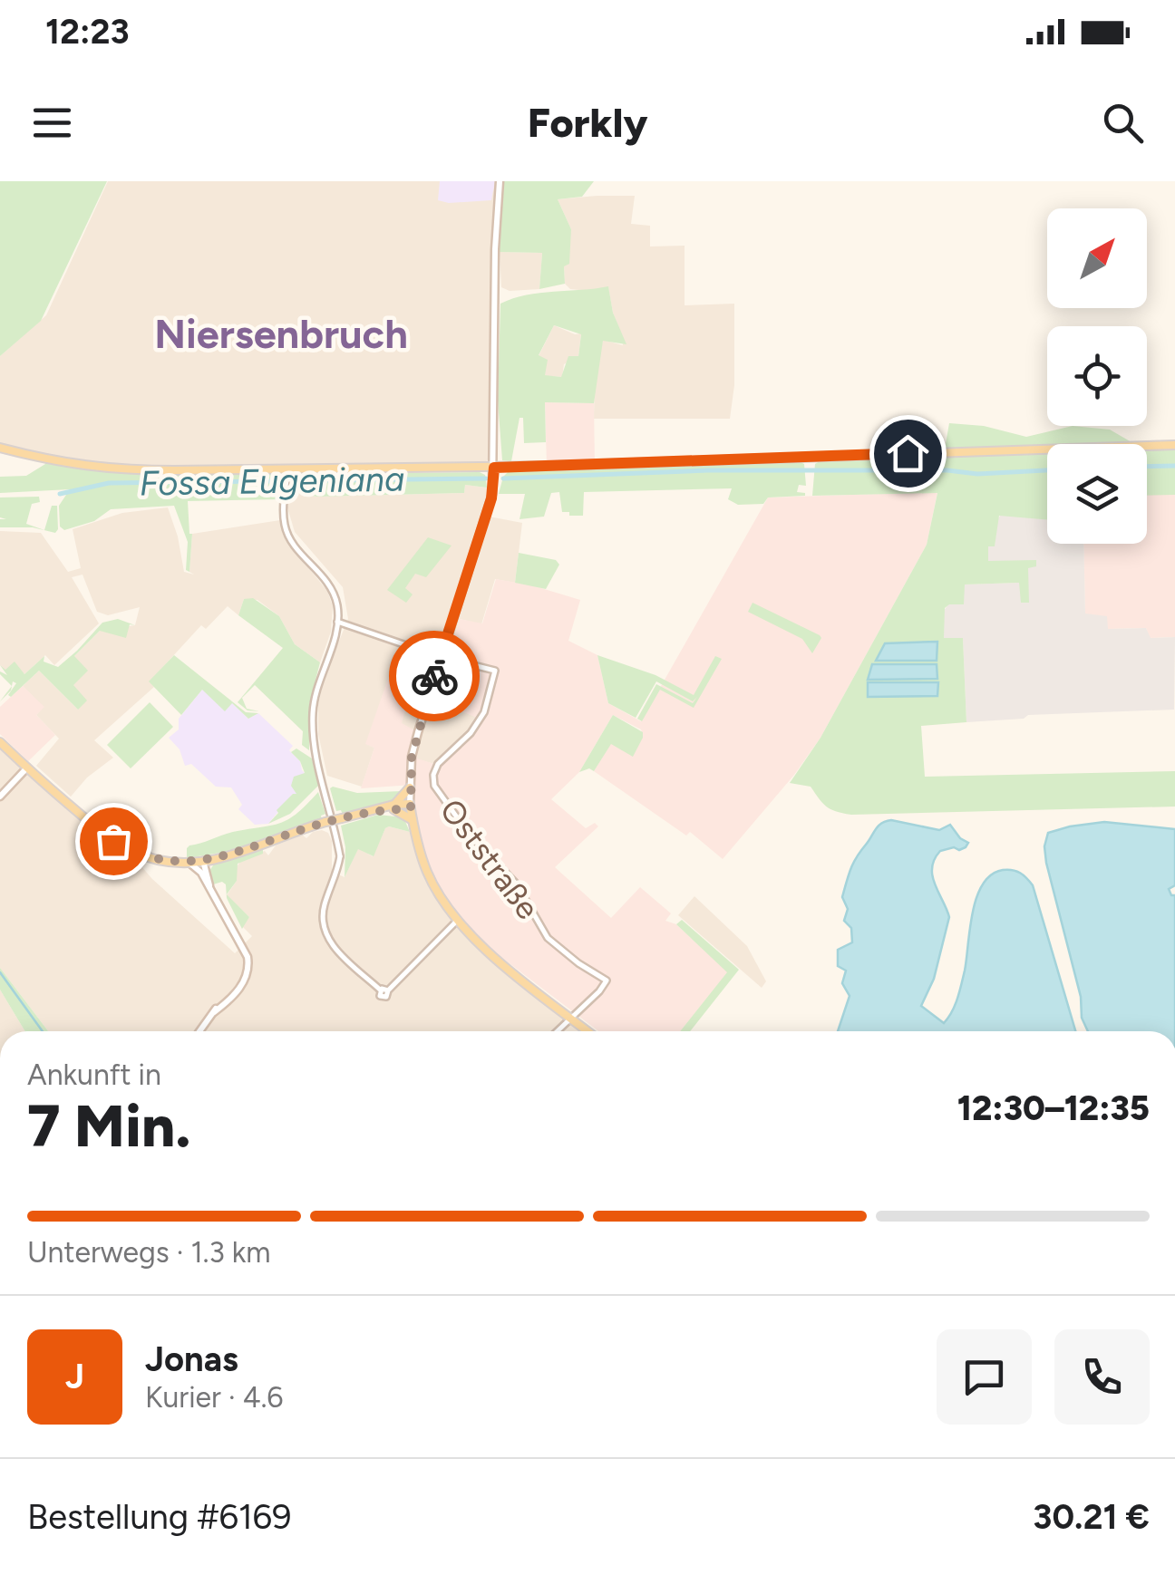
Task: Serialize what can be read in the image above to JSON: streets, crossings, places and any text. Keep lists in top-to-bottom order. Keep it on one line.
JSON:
{"streets":{"street":["Oststraße"]},"districts":["Niersenbruch"],"water":["Fossa Eugeniana"],"north":"top right","page":{"status":"12:23","header":"Forkly","heading":["7 Min.","Ankunft in","12:30–12:35"],"panel":["Jonas","Kurier · 4.6","Bestellung #6169","30.21 €"],"bar":"Unterwegs · 1.3 km","round":"J"}}
